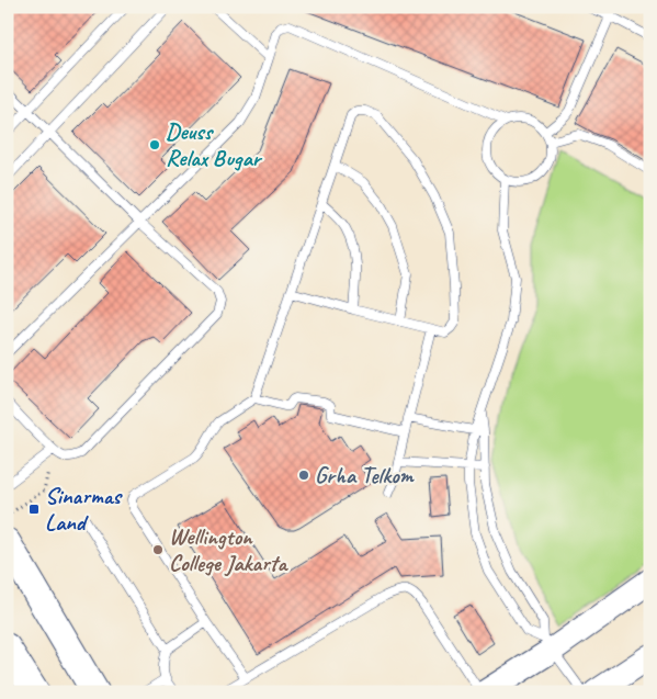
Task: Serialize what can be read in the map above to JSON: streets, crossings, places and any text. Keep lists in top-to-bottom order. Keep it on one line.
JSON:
{"places":{"other":["Deuss Relax Bugar","Grha Telkom","Wellington College Jakarta"],"transit":["Sinarmas Land"]}}
